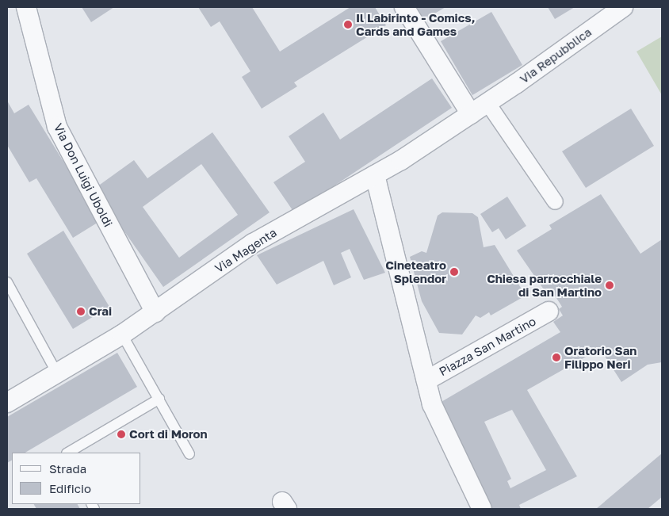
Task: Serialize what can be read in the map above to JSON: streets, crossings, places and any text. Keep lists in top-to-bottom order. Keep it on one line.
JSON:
{"streets":{"street":["Via Repubblica","Via Don Luigi Uboldi","Via Magenta","Piazza San Martino"]},"crossings":[["Via Repubblica","Via Magenta"],["Via Don Luigi Uboldi","Via Magenta"]],"places":["Il Labirinto - Comics, Cards and Games","Cineteatro Splendor","Chiesa parrocchiale di San Martino","Crai","Oratorio San Filippo Neri","Cort di Moron"],"legend":["Strada","Edificio"]}
